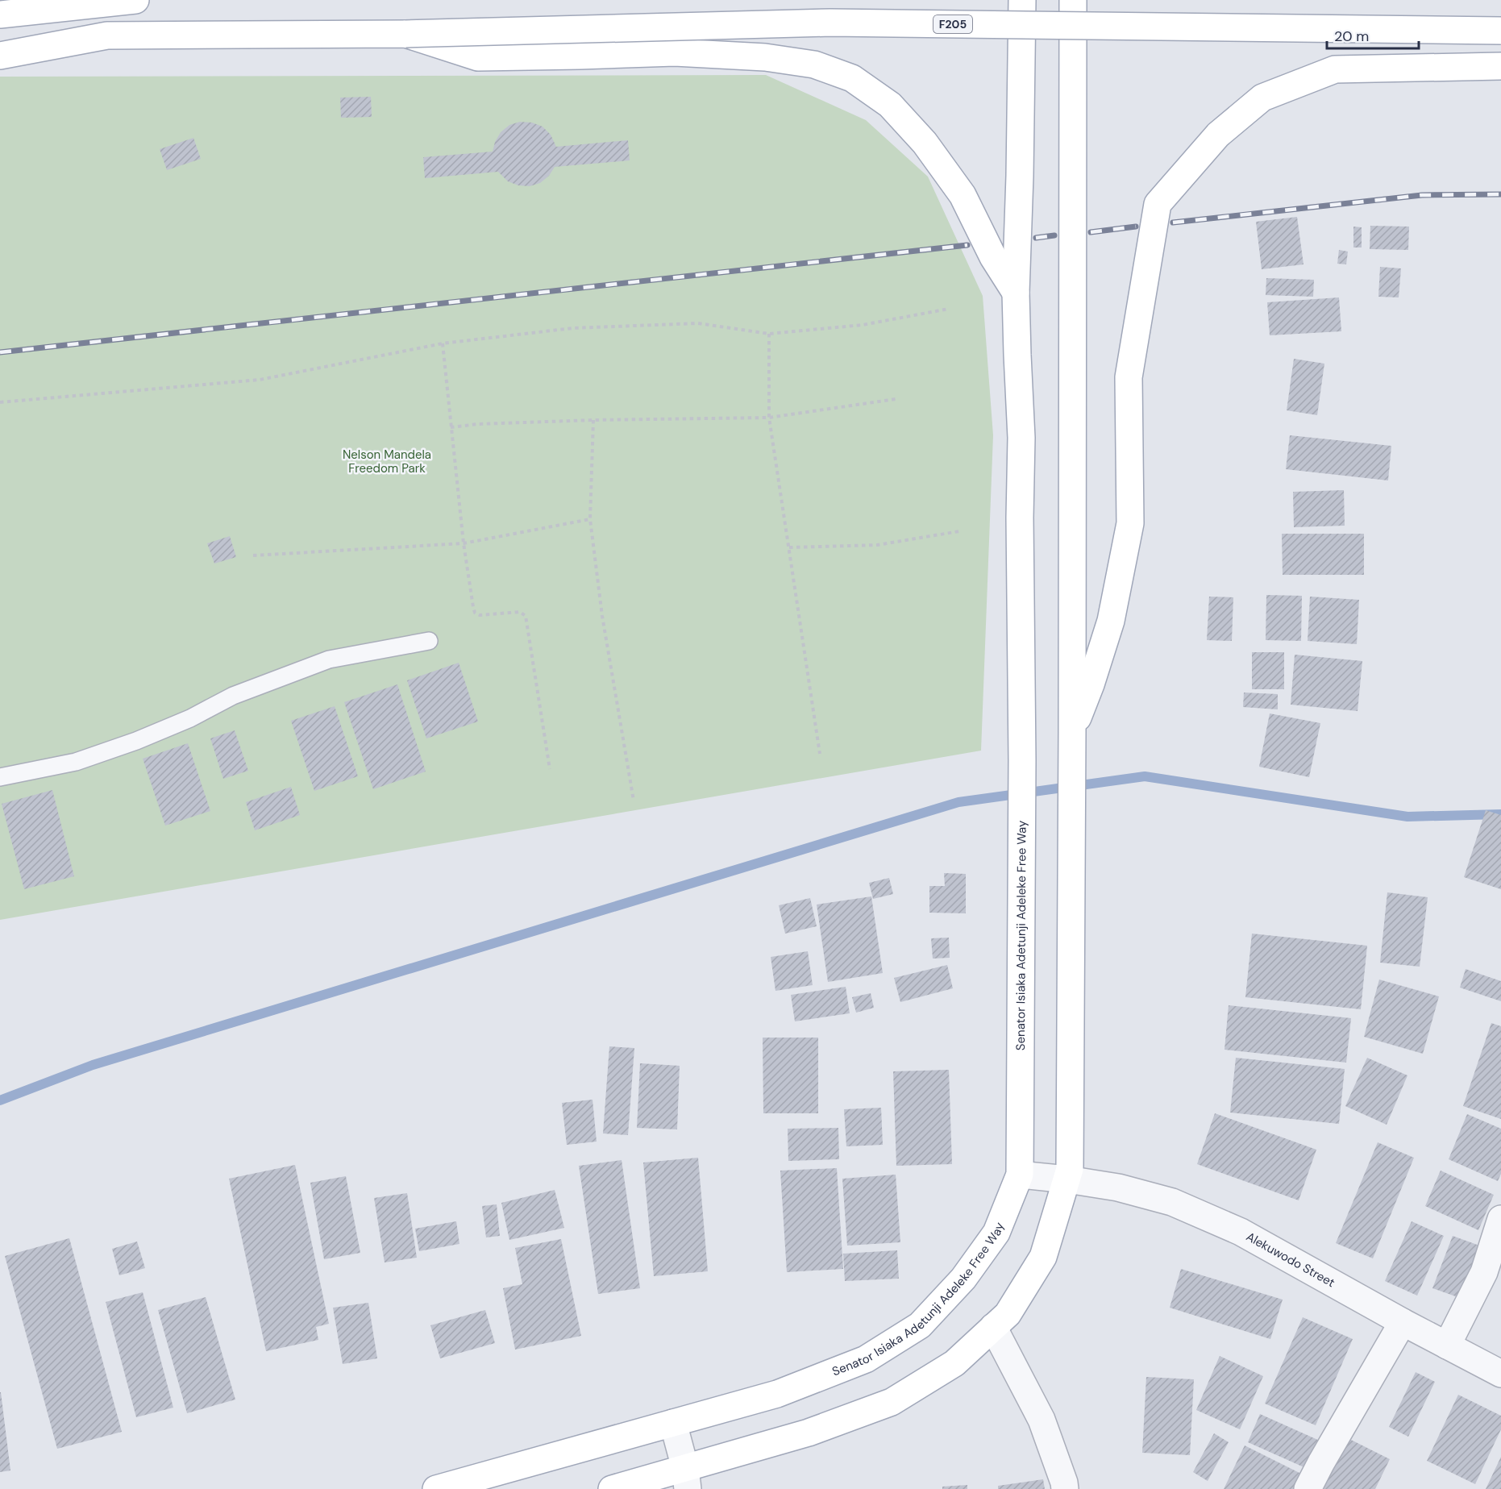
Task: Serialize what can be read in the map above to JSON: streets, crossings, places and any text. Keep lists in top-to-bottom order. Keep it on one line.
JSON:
{"streets":{"main road":["F205","Senator Isiaka Adetunji Adeleke Free Way"],"street":["Alekuwodo Street"]},"crossings":[["Senator Isiaka Adetunji Adeleke Free Way","Alekuwodo Street"]],"parks":["Nelson Mandela Freedom Park"],"scale_bar":"20 m"}
